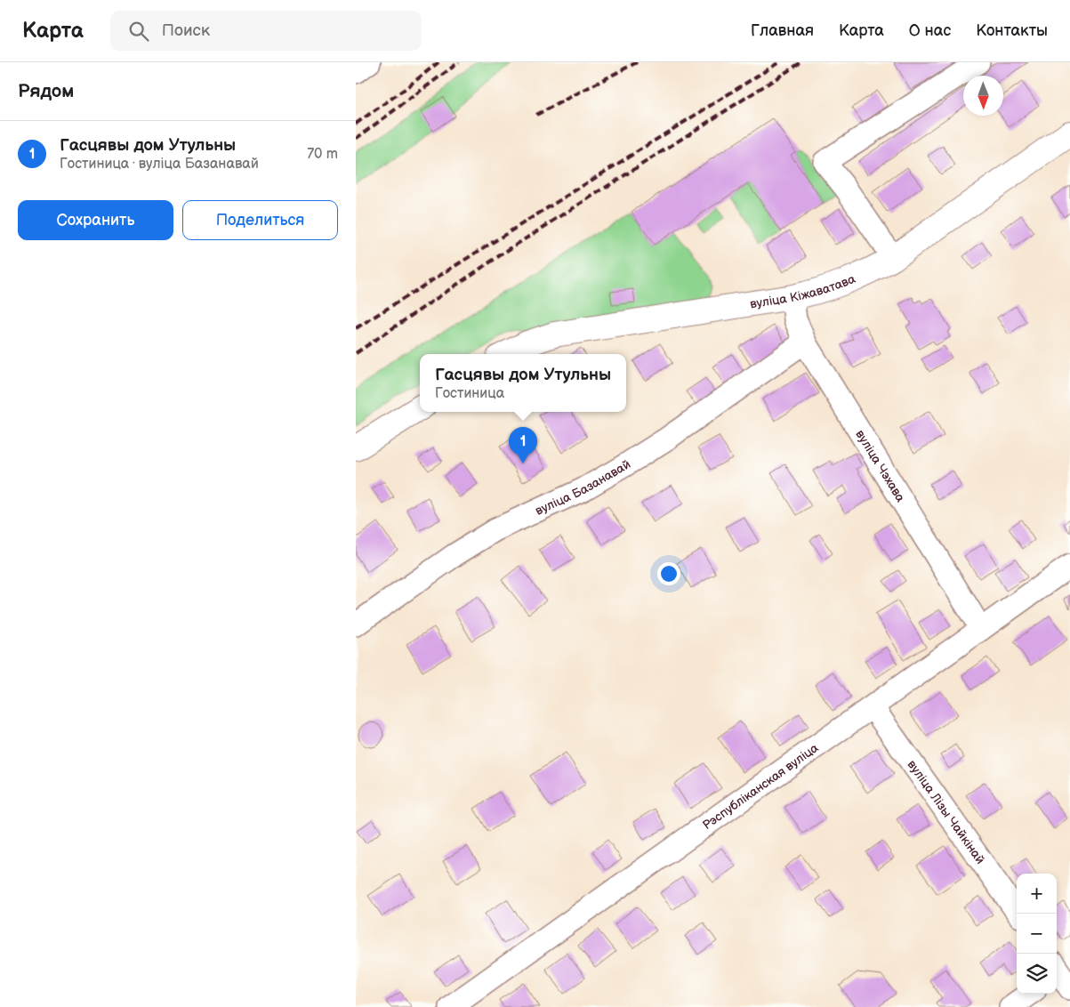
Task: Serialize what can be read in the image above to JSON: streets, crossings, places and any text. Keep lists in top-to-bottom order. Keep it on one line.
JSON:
{"streets":{"main road":["вуліца Кіжаватава"],"street":["вуліца Чэхава","вуліца Базанавай","Рэспубліканская вуліца","вуліца Лізы Чайкінай"]},"crossings":[["вуліца Кіжаватава","вуліца Чэхава"],["вуліца Чэхава","вуліца Базанавай"],["вуліца Чэхава","Рэспубліканская вуліца"],["Рэспубліканская вуліца","вуліца Лізы Чайкінай"]],"north":"bottom","page":{"header":"Карта","search":"Поиск","nav":["Главная","Карта","О нас","Контакты"],"heading":"Рядом","list":[{"mark":"1","name":"Гасцявы дом Утульны","note":"Гостиница · вуліца Базанавай","value":"70 m"}],"buttons":["Сохранить","Поделиться"],"popup":["Гасцявы дом Утульны","Гостиница"],"pins":"1","map_buttons":["+","−"]}}
